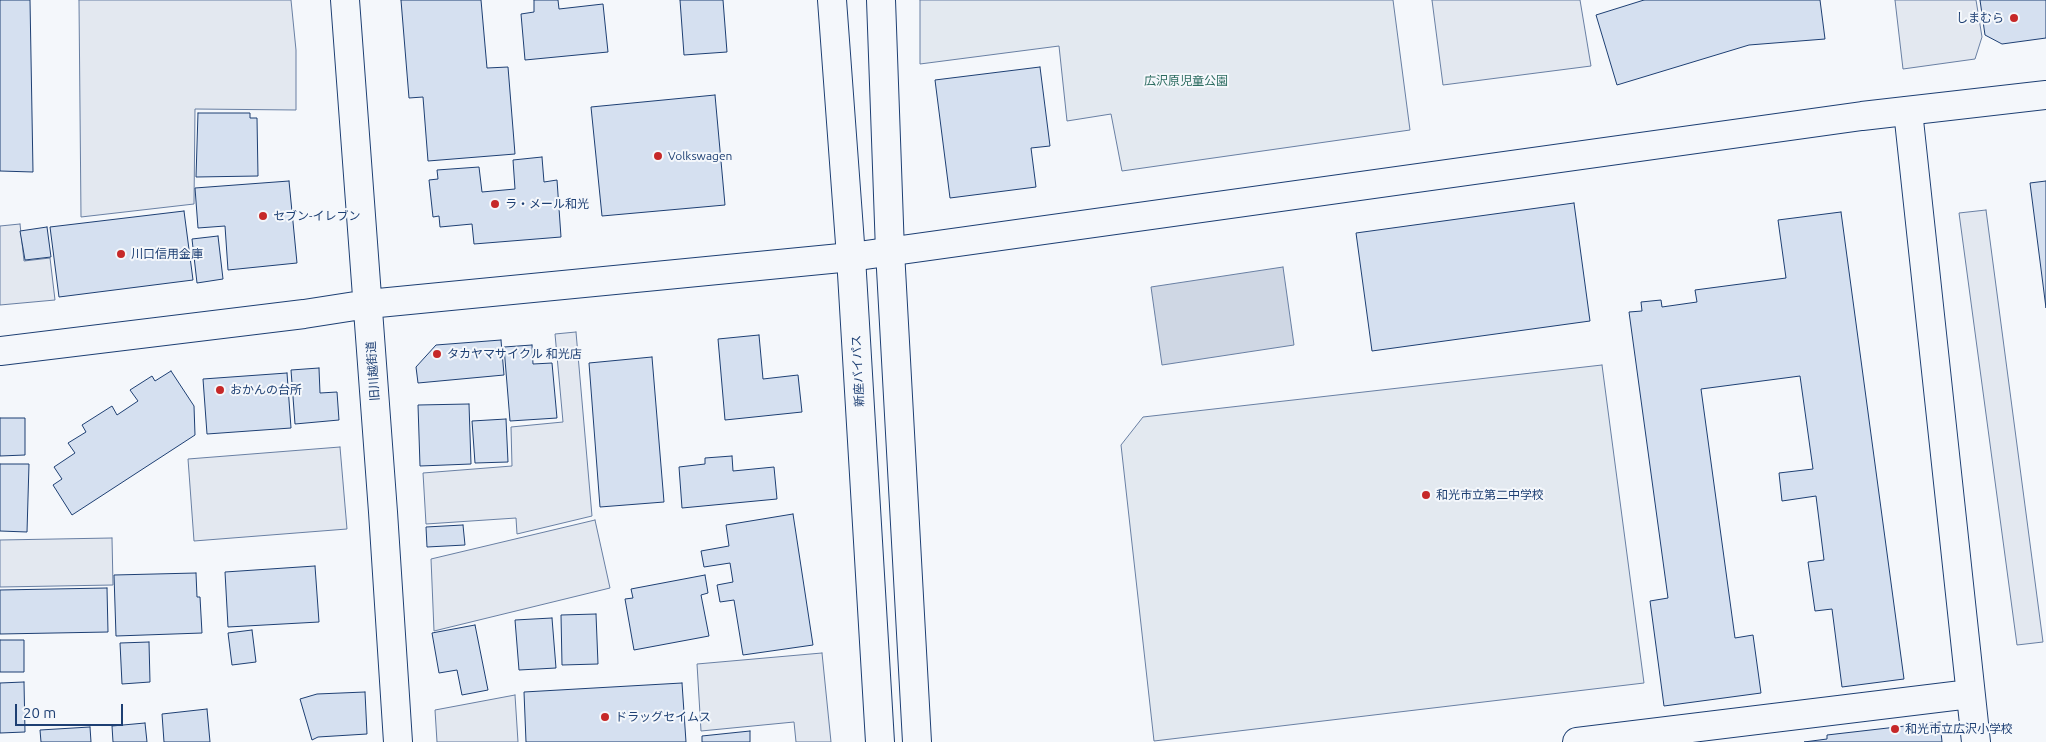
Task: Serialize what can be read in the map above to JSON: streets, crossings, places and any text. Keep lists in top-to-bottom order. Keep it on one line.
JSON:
{"streets":{"main road":["旧川越街道","新座バイパス"]},"parks":["広沢原児童公園"],"places":["しまむら","Volkswagen","ラ・メール和光","セブン-イレブン","川口信用金庫","タカヤマサイクル 和光店","おかんの台所","和光市立第二中学校","ドラッグセイムス","和光市立広沢小学校"],"scale_bar":"20 m"}
